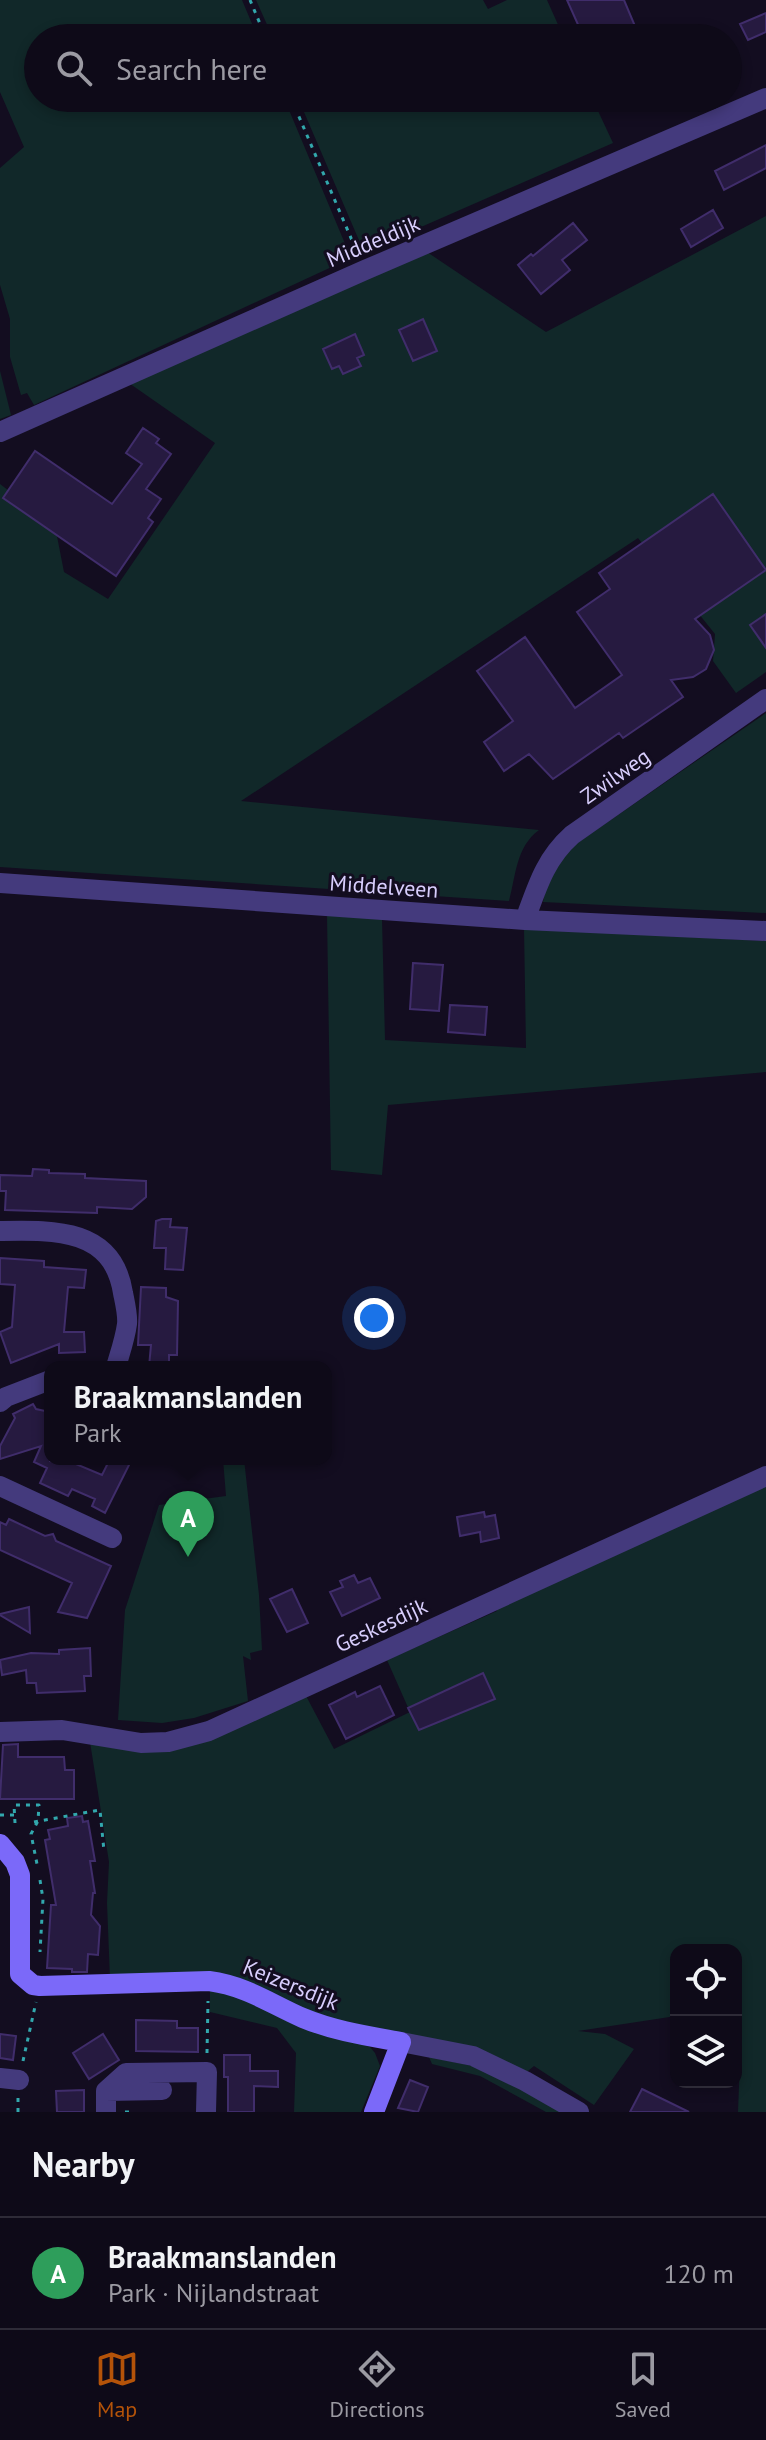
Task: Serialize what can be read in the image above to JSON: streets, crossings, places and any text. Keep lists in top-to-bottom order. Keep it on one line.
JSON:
{"streets":{"street":["Middeldijk","Zwilweg","Middelveen","Geskesdijk","Keizersdijk"]},"crossings":[["Zwilweg","Middelveen"]],"page":{"search":"Search here","popup":["Braakmanslanden","Park"],"pins":"A","heading":"Nearby","list":[{"mark":"A","name":"Braakmanslanden","note":"Park · Nijlandstraat","value":"120 m"}],"nav":["Map","Directions","Saved"]}}
